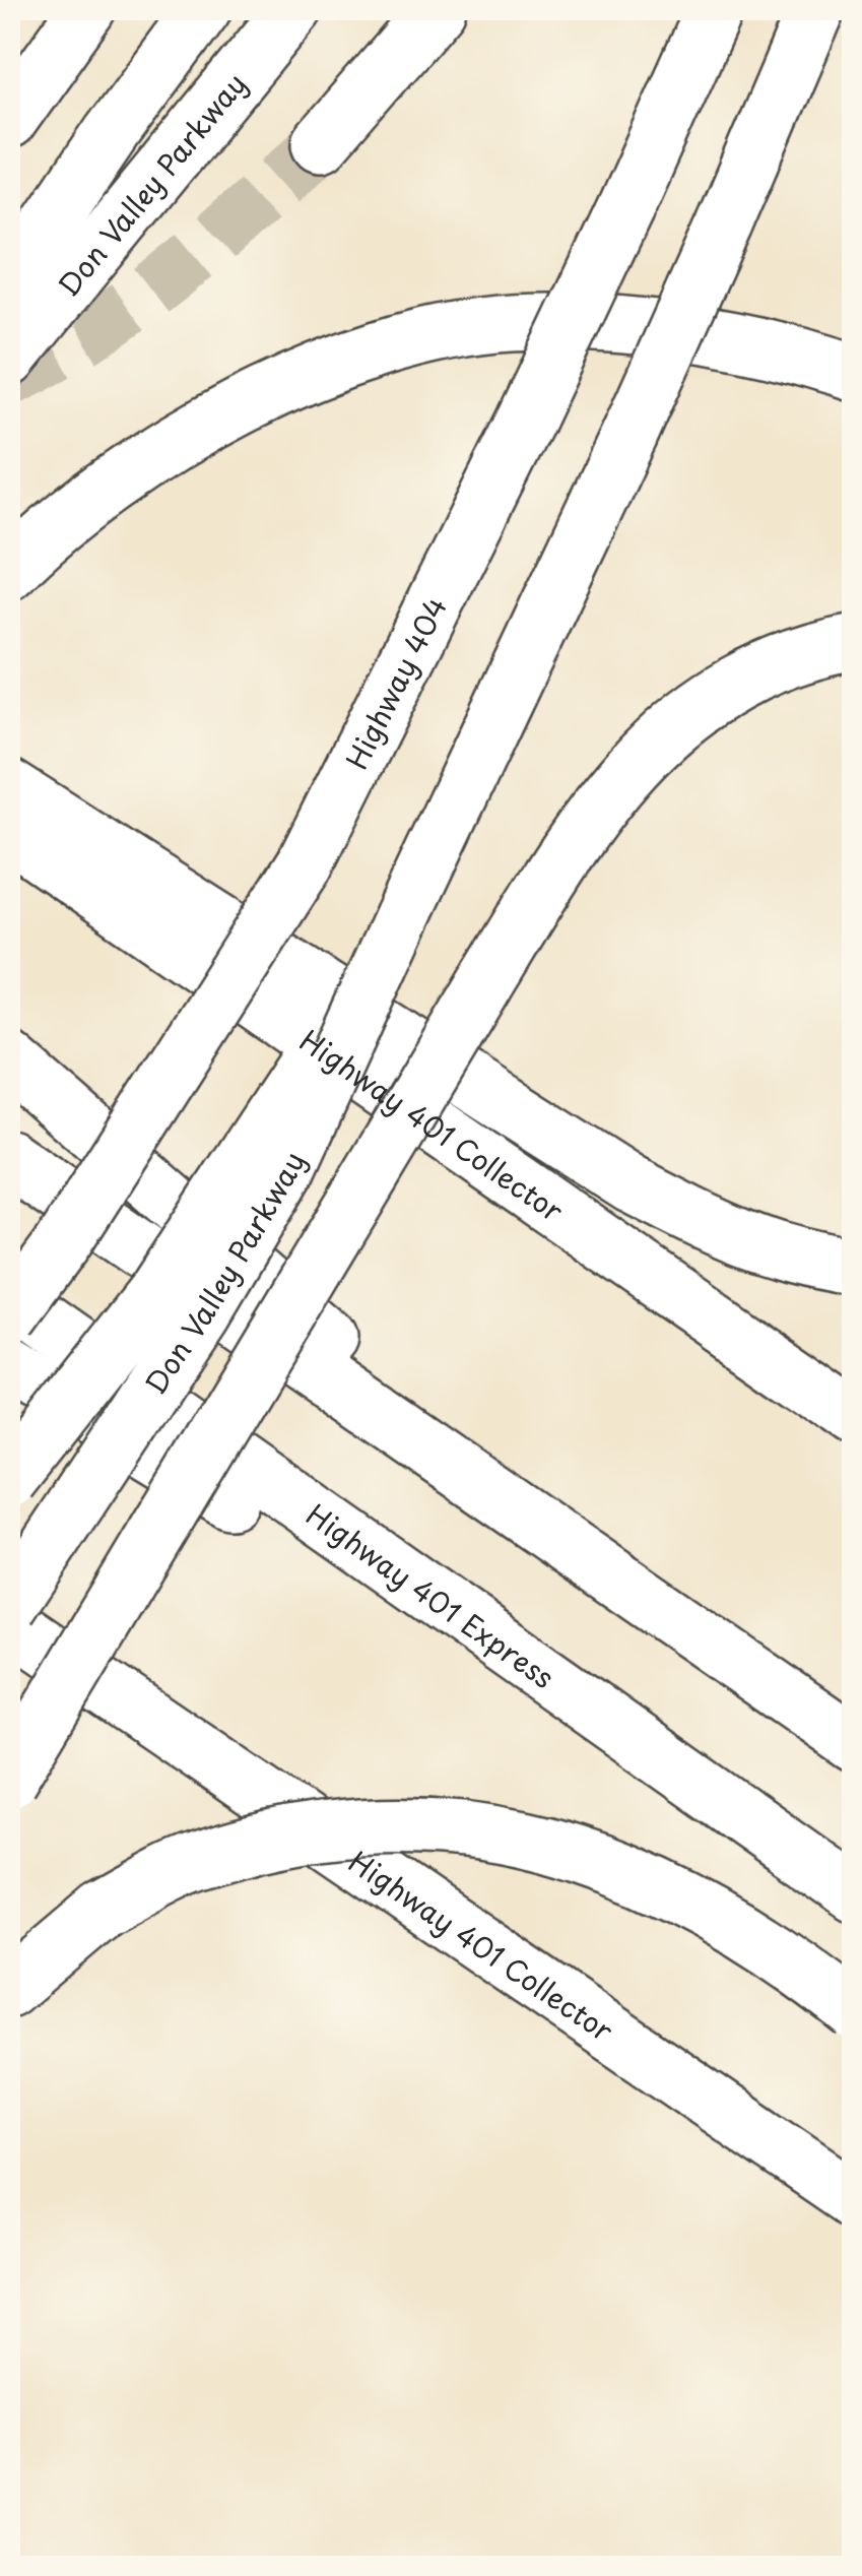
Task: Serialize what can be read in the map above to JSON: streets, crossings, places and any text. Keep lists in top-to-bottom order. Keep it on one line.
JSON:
{"streets":{"highway":["Don Valley Parkway","Highway 404","Highway 401 Collector","Highway 401 Express"]}}
